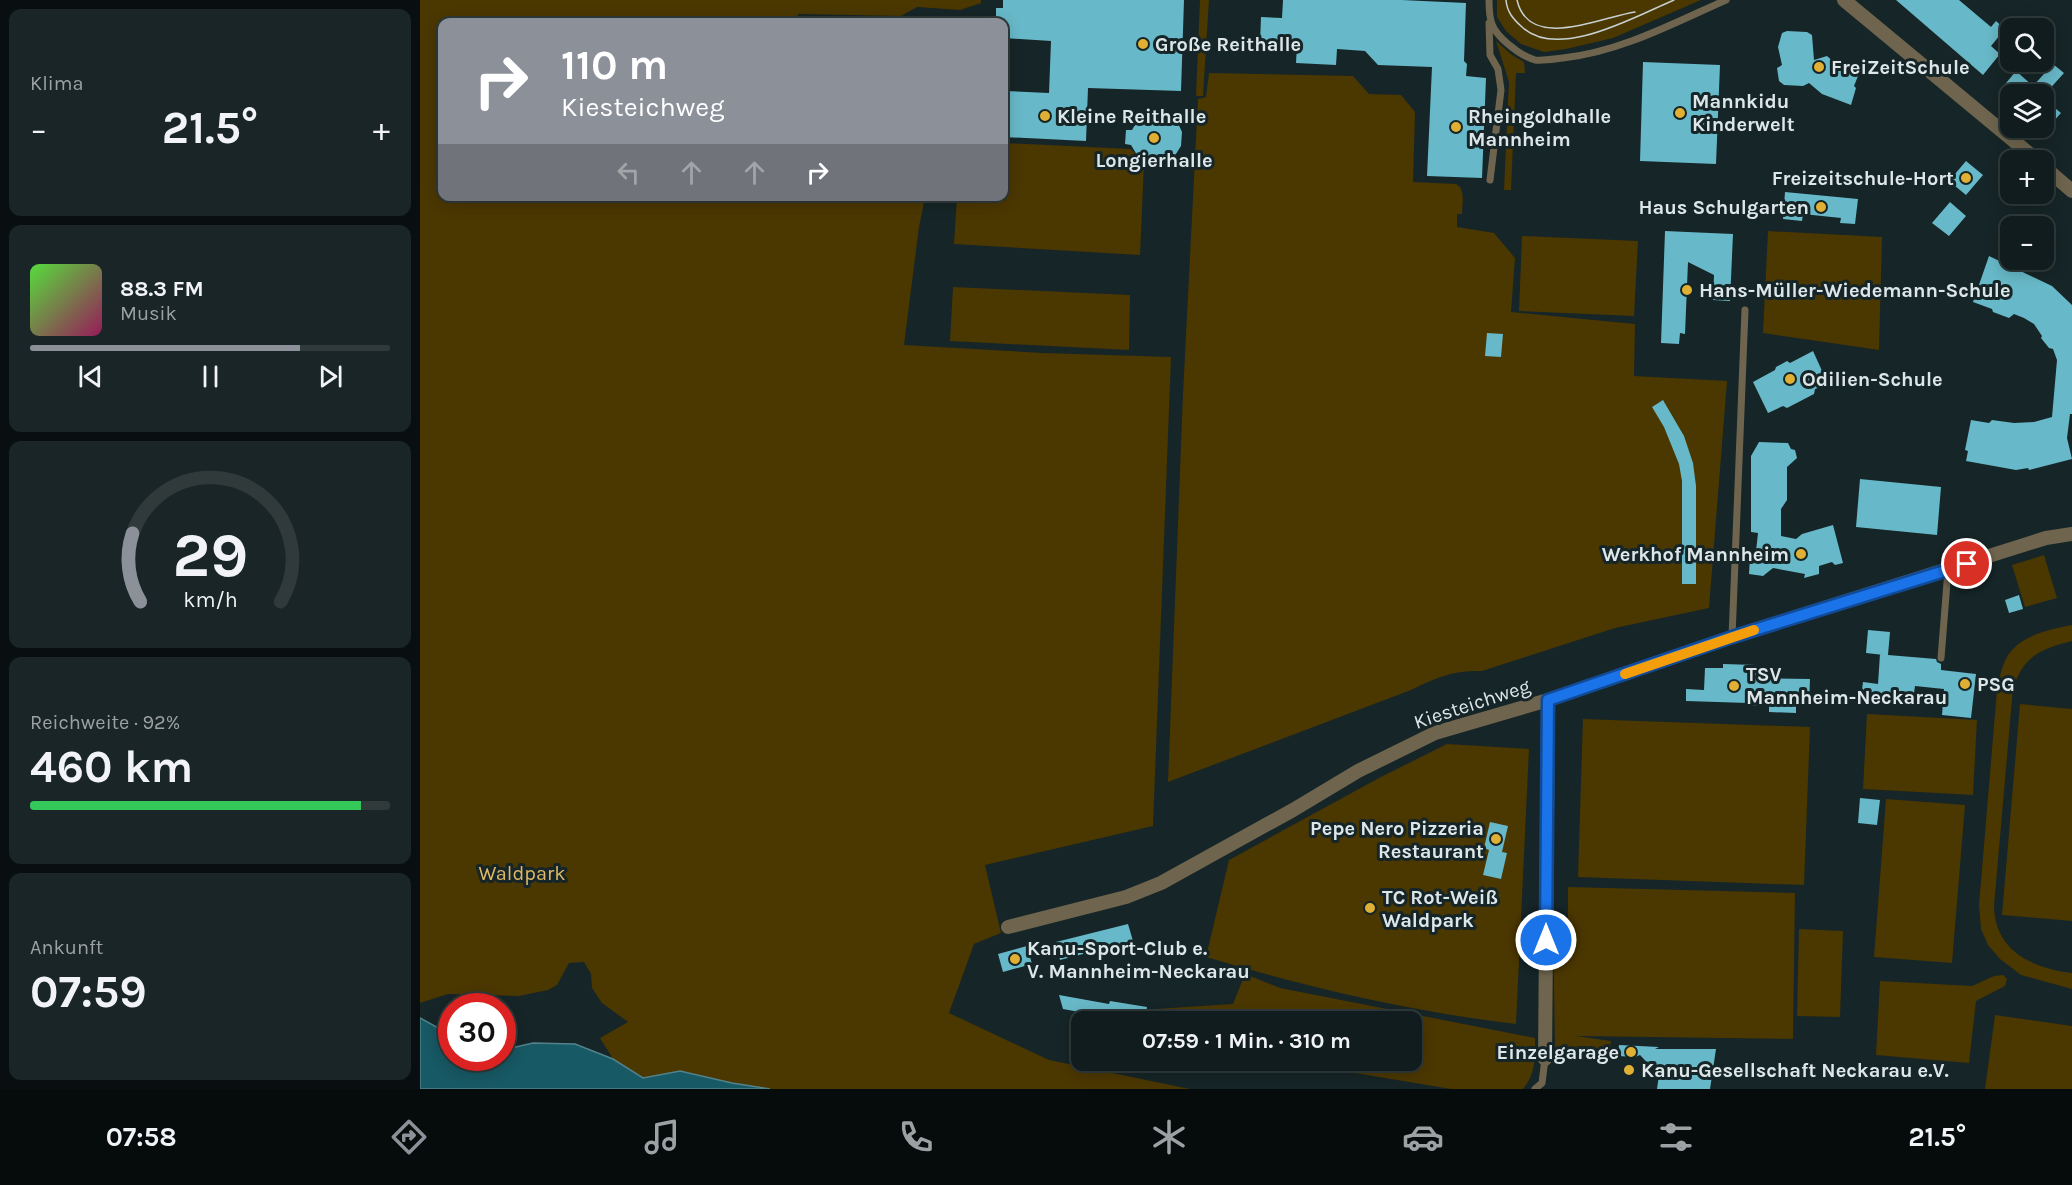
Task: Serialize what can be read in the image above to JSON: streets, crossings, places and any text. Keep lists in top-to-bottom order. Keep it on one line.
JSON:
{"streets":{"street":["Kiesteichweg"]},"parks":["Waldpark"],"places":["Große Reithalle","FreiZeitSchule","Mannkidu Kinderwelt","Kleine Reithalle","Rheingoldhalle Mannheim","Longierhalle","Freizeitschule-Hort","Haus Schulgarten","Hans-Müller-Wiedemann-Schule","Odilien-Schule","Werkhof Mannheim","PSG","TSV Mannheim-Neckarau","Pepe Nero Pizzeria Restaurant","TC Rot-Weiß Waldpark","Kanu-Sport-Club e. V. Mannheim-Neckarau","Einzelgarage","Kanu-Gesellschaft Neckarau e.V."],"page":{"tile":["Klima",["Reichweite · 92%","460 km"],["Ankunft","07:59"]],"map_buttons":["+","−"],"turn":["110 m","Kiesteichweg"],"heat":["−","21.5°","+"],"song":["88.3 FM","Musik"],"limit":"30","trip":"07:59 · 1 Min. · 310 m","tabs":["07:58","21.5°"],"gauge":["29","km/h"]}}
